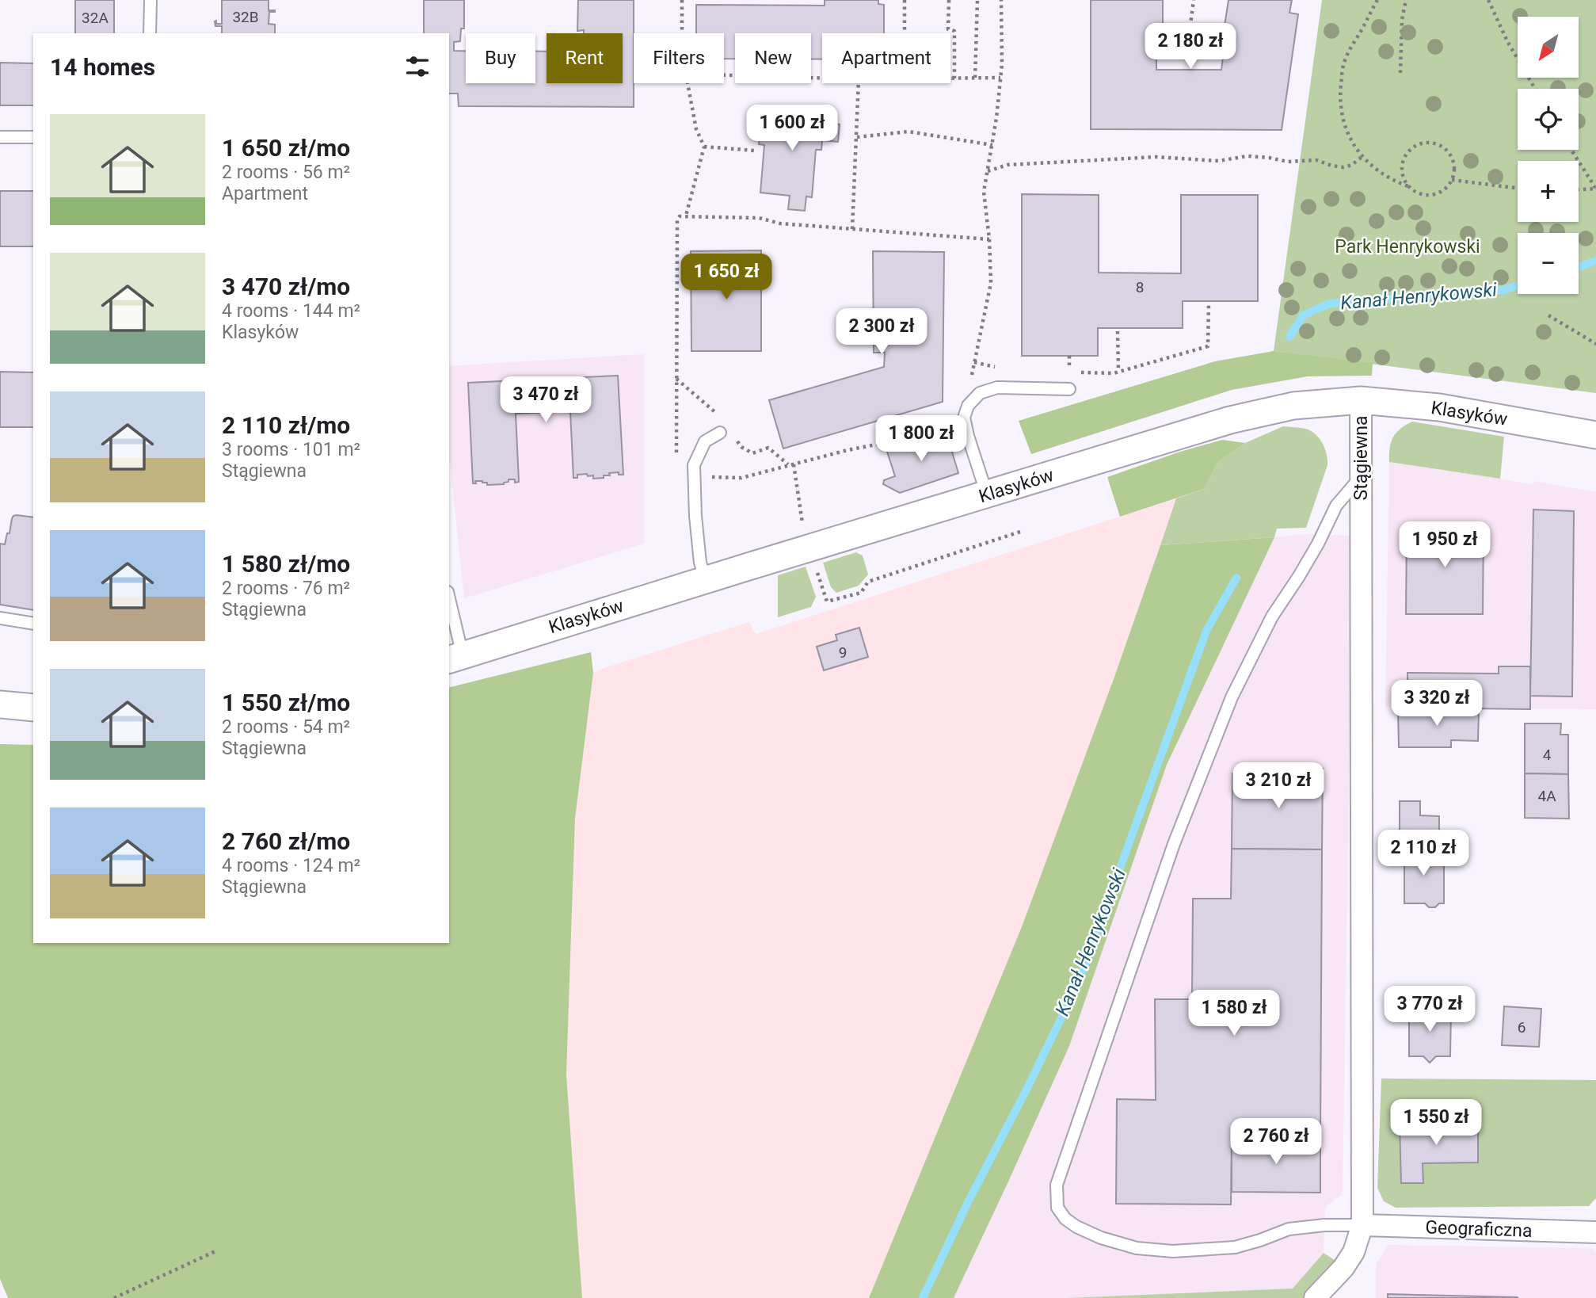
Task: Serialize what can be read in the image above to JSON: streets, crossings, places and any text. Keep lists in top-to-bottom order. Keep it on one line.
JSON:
{"streets":{"street":["Klasyków","Stągiewna","Geograficzna"]},"crossings":[["Klasyków","Stągiewna"],["Stągiewna","Geograficzna"]],"water":["Kanał Henrykowski"],"parks":["Park Henrykowski"],"house_numbers":["32B","32A","8","9","4","4A","6"],"north":"bottom left","page":{"map_buttons":["+","−"],"price":["2 180 zł","1 600 zł","1 650 zł","2 300 zł","3 470 zł","1 800 zł","1 950 zł","3 320 zł","3 210 zł","2 110 zł","3 770 zł","1 580 zł","1 550 zł","2 760 zł"],"chip":["Buy","Rent","Filters","New","Apartment"],"heading":"14 homes","list":[{"name":"1 650 zł/mo","note":"2 rooms · 56 m² · Apartment"},{"name":"3 470 zł/mo","note":"4 rooms · 144 m² · Klasyków"},{"name":"2 110 zł/mo","note":"3 rooms · 101 m² · Stągiewna"},{"name":"1 580 zł/mo","note":"2 rooms · 76 m² · Stągiewna"},{"name":"1 550 zł/mo","note":"2 rooms · 54 m² · Stągiewna"},{"name":"2 760 zł/mo","note":"4 rooms · 124 m² · Stągiewna"}]}}
